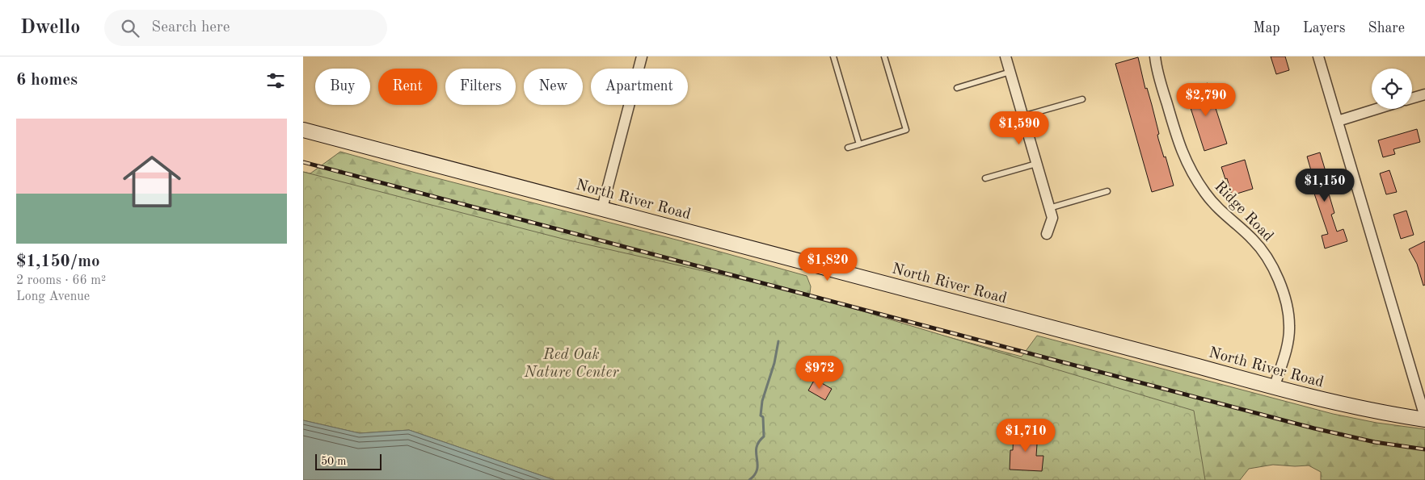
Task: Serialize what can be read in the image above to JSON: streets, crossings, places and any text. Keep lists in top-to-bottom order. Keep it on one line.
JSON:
{"streets":{"main road":["North River Road"],"street":["Ridge Road"]},"crossings":[["North River Road","Ridge Road"]],"parks":["Red Oak Nature Center"],"scale_bar":"50 m","page":{"header":"Dwello","search":"Search here","nav":["Map","Layers","Share"],"heading":"6 homes","chip":["Buy","Rent","Filters","New","Apartment"],"price":["$2,790","$1,590","$1,150","$1,820","$972","$1,710"],"list":[{"name":"$1,150/mo","note":"2 rooms · 66 m² · Long Avenue"}],"scale":"50 m"}}
